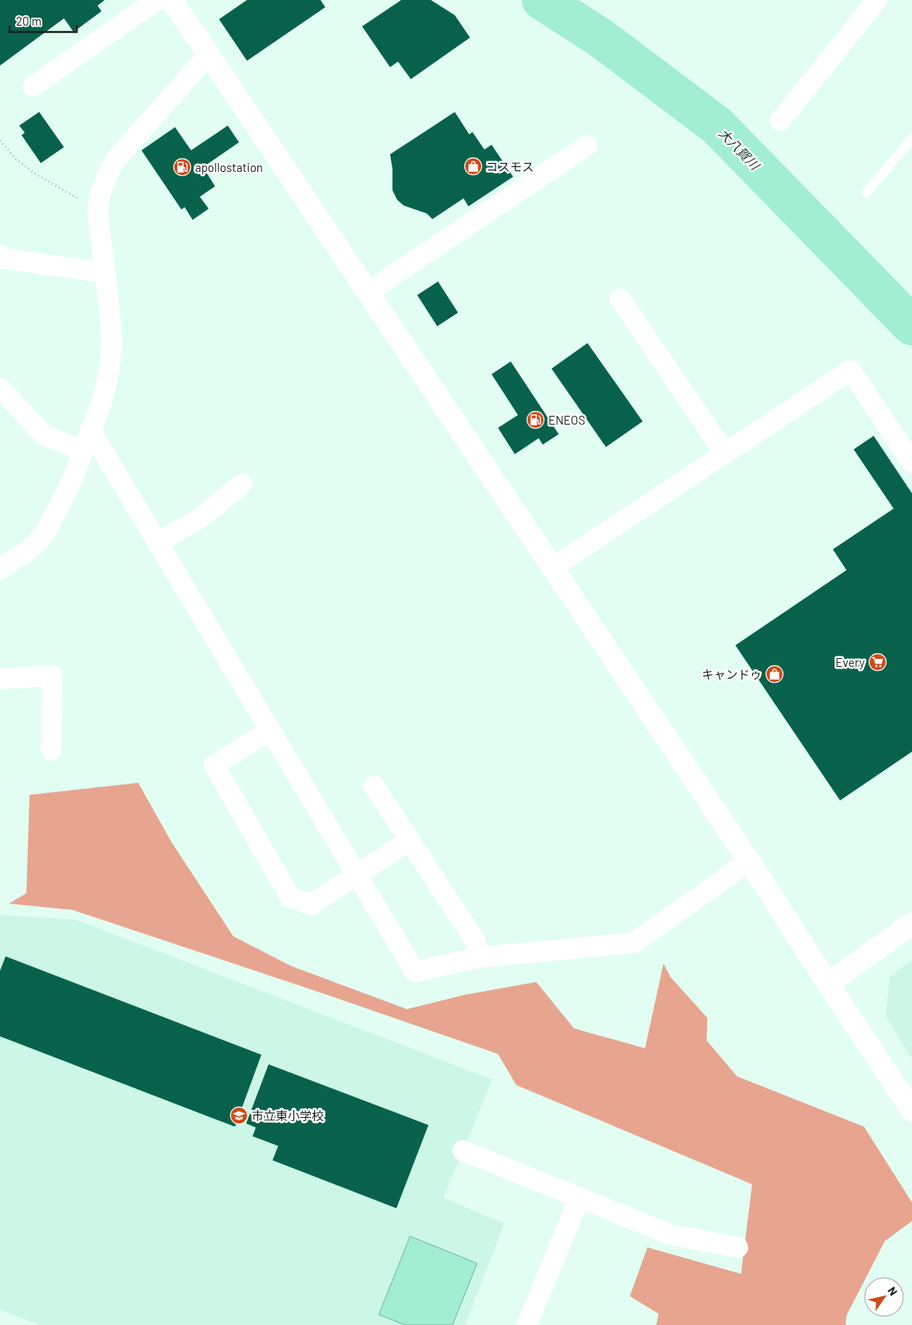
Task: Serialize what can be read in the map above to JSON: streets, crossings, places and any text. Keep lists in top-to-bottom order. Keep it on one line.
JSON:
{"water":["大八賀川"],"places":{"shop":["コスモス","キャンドゥ"],"fuel station":["apollostation","ENEOS"],"supermarket":["Every"],"school or university":["市立東小学校"]},"scale_bar":"20 m","north":"top right"}
